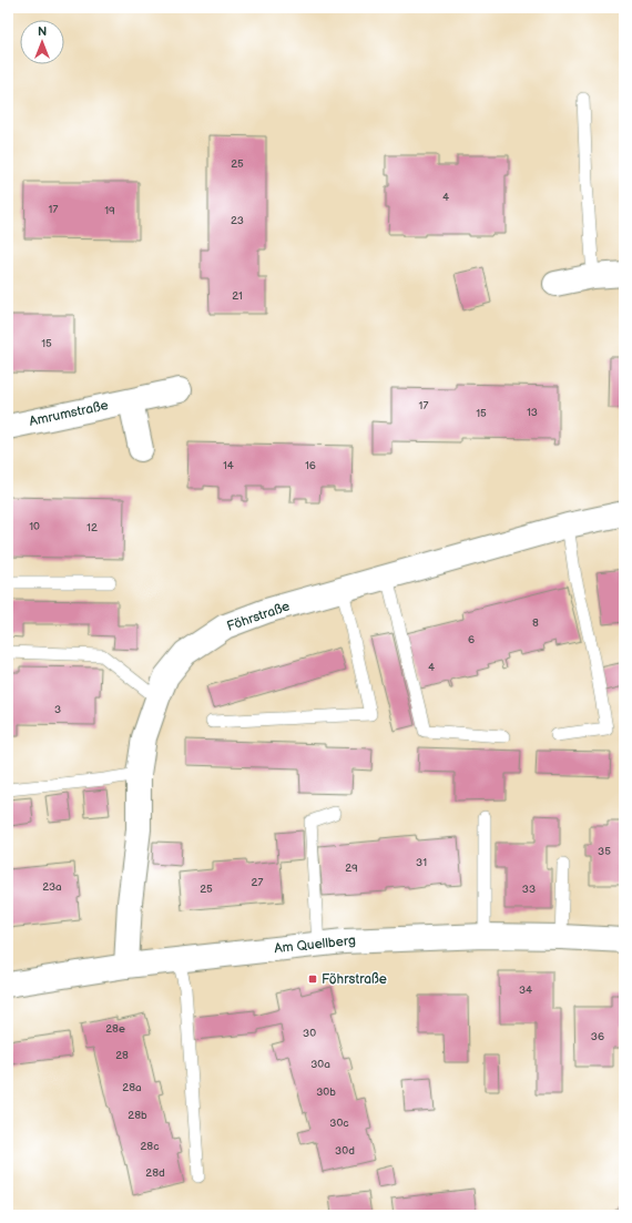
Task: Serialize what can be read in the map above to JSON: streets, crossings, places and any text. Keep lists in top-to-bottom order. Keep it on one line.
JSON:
{"streets":{"street":["Amrumstraße","Föhrstraße","Am Quellberg"]},"crossings":[["Föhrstraße","Am Quellberg"]],"places":{"transit":["Föhrstraße"]},"house_numbers":["25","4","17","19","23","21","15","17","13","15","14","16","10","12","8","6","4","3","35","31","29","27","23a","25","33","34","28e","30","36","28","30a","28a","30b","28b","30c","28c","30d","28d"],"north":"top"}
